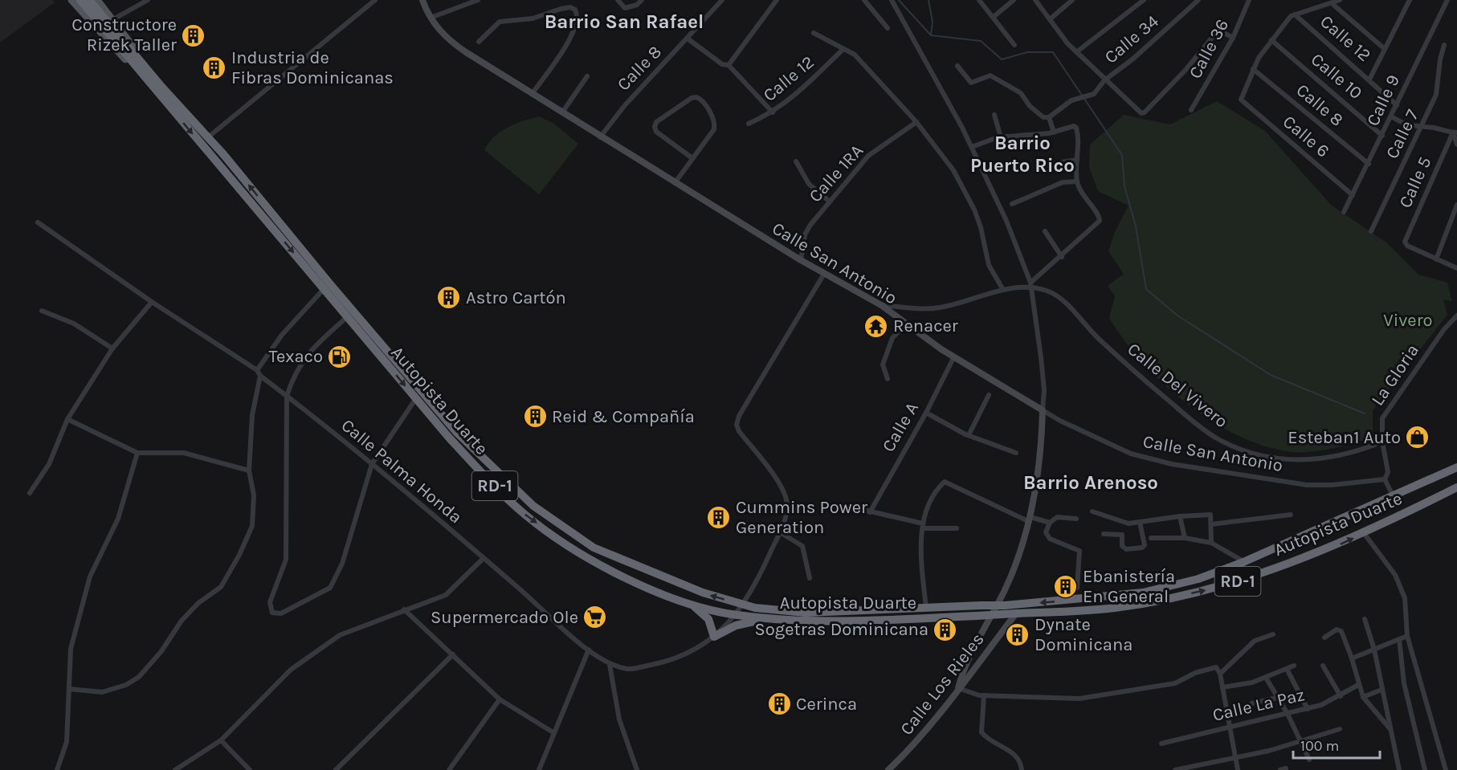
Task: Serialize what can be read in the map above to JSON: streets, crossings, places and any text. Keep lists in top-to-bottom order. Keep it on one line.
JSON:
{"streets":{"highway":["Autopista Duarte","RD-1"],"street":["Calle 12","Calle 34","Calle 36","Calle 8","Calle 10","Calle 9","Calle 7","Calle 6","Calle 1RA","Calle 5","Calle San Antonio","La Gloria","Calle Del Vivero","Calle A","Calle Palma Honda","Calle Los Rieles","Calle La Paz"]},"crossings":[["Calle 12","Calle 9"],["Calle 8","Calle 9"],["Calle 8","Calle 6"],["Calle 8","Calle San Antonio"],["Calle 10","Calle 9"],["Calle 9","Calle 6"],["Calle 1RA","Calle San Antonio"],["Calle San Antonio","La Gloria"],["Calle San Antonio","Calle A"],["Calle San Antonio","Calle Palma Honda"],["La Gloria","Calle Del Vivero"],["La Gloria","Autopista Duarte"],["Autopista Duarte","Calle Palma Honda"],["Autopista Duarte","RD-1"],["Autopista Duarte","Calle Los Rieles"]],"districts":["Barrio San Rafael","Barrio Puerto Rico","Barrio Arenoso"],"parks":["Vivero"],"places":{"building":["Constructore Rizek Taller","Industria de Fibras Dominicanas","Astro Cartón","Reid & Compañía","Cummins Power Generation","Ebanistería En General","Sogetras Dominicana","Dynate Dominicana","Cerinca"],"temple":["Renacer"],"fuel station":["Texaco"],"shop":["Esteban1 Auto"],"supermarket":["Supermercado Ole"]},"scale_bar":"100 m"}
